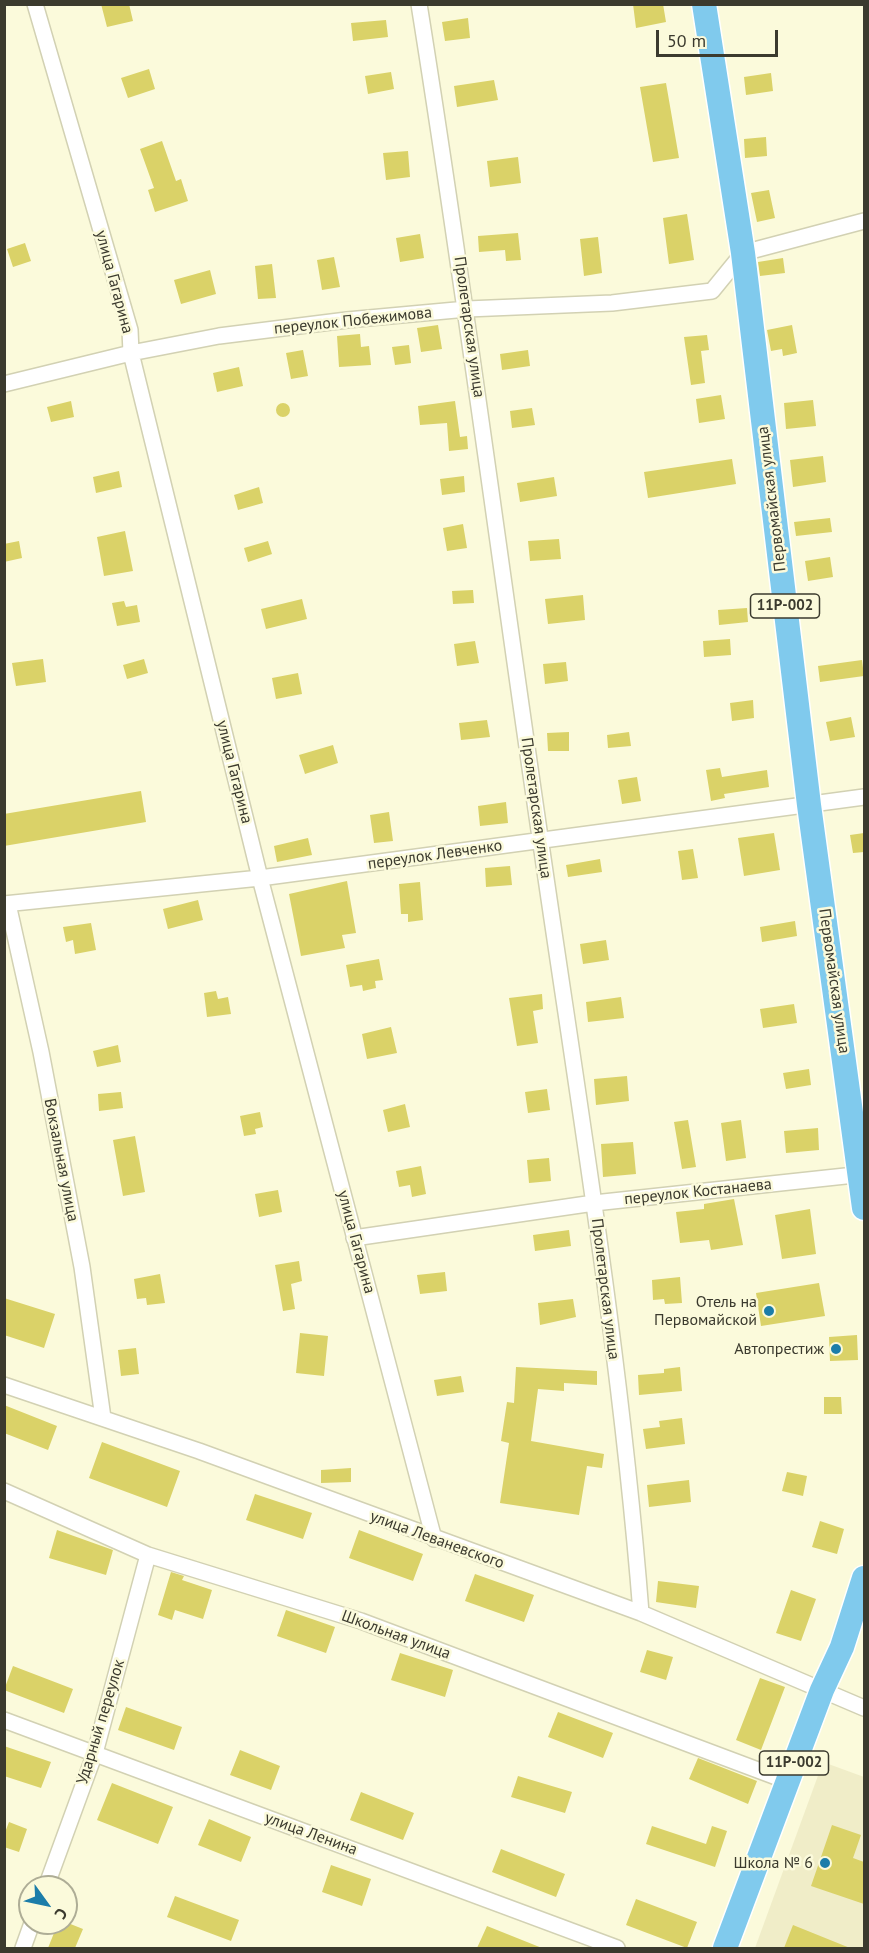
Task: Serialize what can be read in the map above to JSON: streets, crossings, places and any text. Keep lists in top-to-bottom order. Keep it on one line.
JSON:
{"streets":{"main road":["Первомайская улица","11Р-002"],"street":["улица Гагарина","переулок Побежимова","Пролетарская улица","переулок Левченко","Вокзальная улица","переулок Костанаева","улица Леваневского","Школьная улица","Ударный переулок","улица Ленина"]},"crossings":[["улица Гагарина","переулок Побежимова"],["улица Гагарина","переулок Левченко"],["улица Гагарина","переулок Костанаева"],["улица Гагарина","улица Леваневского"],["переулок Побежимова","Пролетарская улица"],["переулок Побежимова","Первомайская улица"],["Пролетарская улица","переулок Левченко"],["Пролетарская улица","переулок Костанаева"],["Пролетарская улица","улица Леваневского"],["Первомайская улица","переулок Левченко"],["Первомайская улица","переулок Костанаева"],["11Р-002","улица Леваневского"],["11Р-002","Школьная улица"],["переулок Левченко","Вокзальная улица"],["Вокзальная улица","улица Леваневского"],["Школьная улица","Ударный переулок"],["Ударный переулок","улица Ленина"]],"places":["Отель на Первомайской","Автопрестиж","Школа № 6"],"scale_bar":"50 m","north":"bottom right"}
